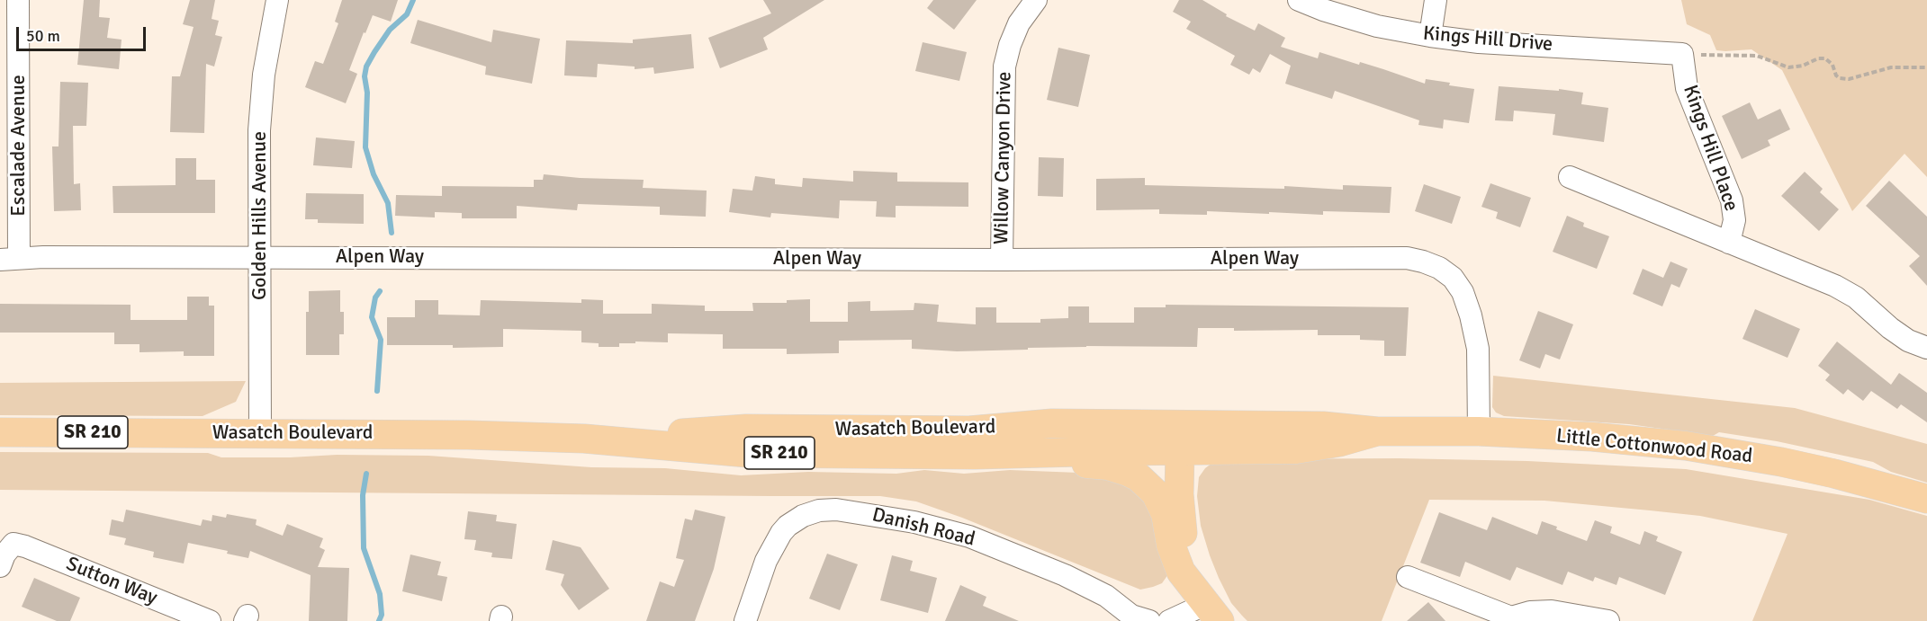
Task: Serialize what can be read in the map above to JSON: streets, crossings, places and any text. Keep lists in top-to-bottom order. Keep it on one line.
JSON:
{"streets":{"main road":["Wasatch Boulevard","SR 210","Little Cottonwood Road"],"street":["Kings Hill Drive","Escalade Avenue","Kings Hill Place","Willow Canyon Drive","Golden Hills Avenue","Alpen Way","Danish Road","Sutton Way"]},"crossings":[["Kings Hill Drive","Kings Hill Place"],["Escalade Avenue","Alpen Way"],["Willow Canyon Drive","Alpen Way"],["Golden Hills Avenue","Alpen Way"],["Golden Hills Avenue","Wasatch Boulevard"],["Alpen Way","Little Cottonwood Road"],["Wasatch Boulevard","Little Cottonwood Road"]],"scale_bar":"50 m"}
